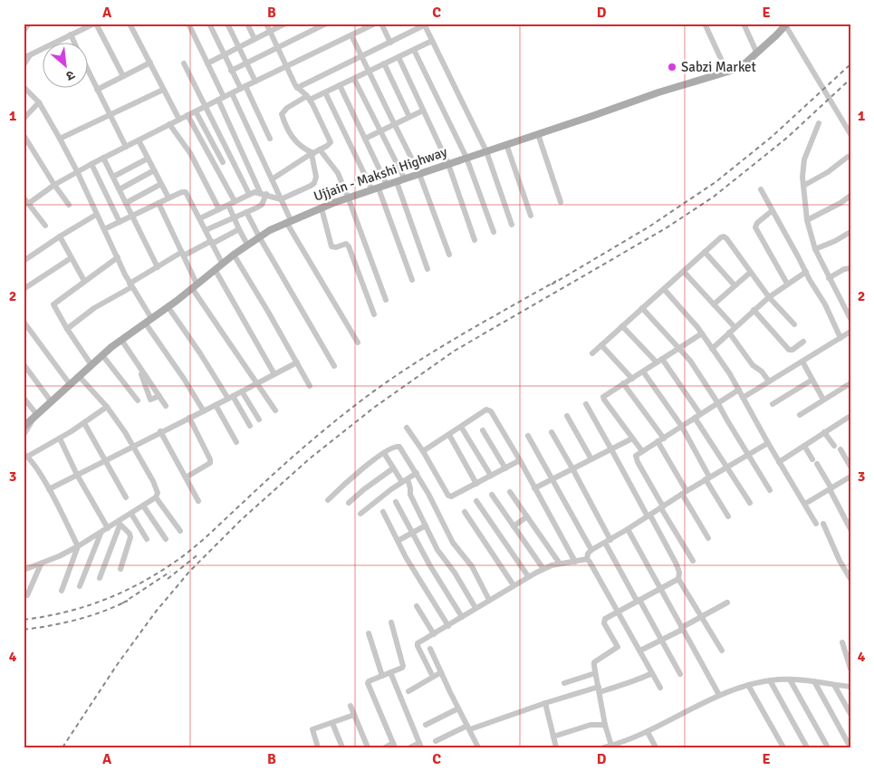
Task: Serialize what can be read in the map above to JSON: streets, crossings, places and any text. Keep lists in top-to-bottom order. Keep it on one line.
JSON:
{"streets":{"main road":["Ujjain - Makshi Highway"]},"places":["Sabzi Market"],"north":"bottom right","grid":{"columns":["A","B","C","D","E"],"rows":["1","2","3","4"]}}
